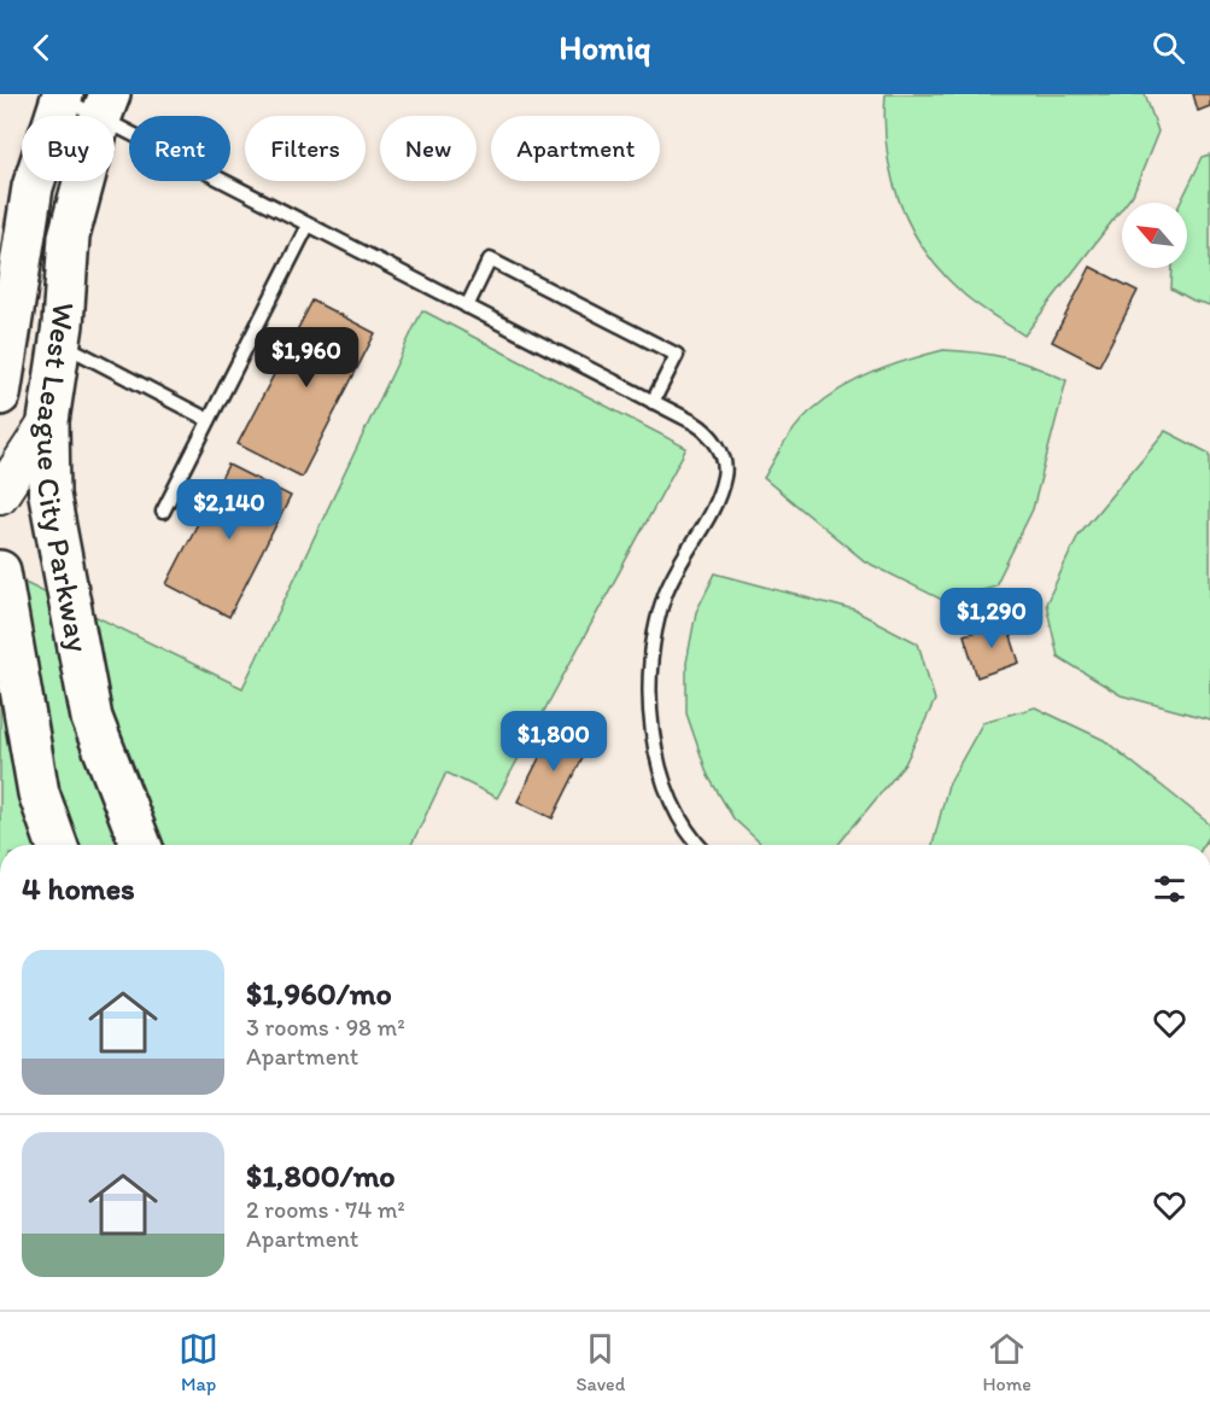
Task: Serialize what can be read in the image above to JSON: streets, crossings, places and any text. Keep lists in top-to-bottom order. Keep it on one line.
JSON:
{"streets":{"main road":["West League City Parkway"]},"north":"top left","page":{"header":"Homiq","chip":["Buy","Rent","Filters","New","Apartment"],"price":["$1,960","$2,140","$1,290","$1,800"],"heading":"4 homes","list":[{"name":"$1,960/mo","note":"3 rooms · 98 m² · Apartment"},{"name":"$1,800/mo","note":"2 rooms · 74 m² · Apartment"}],"tabs":["Map","Saved","Home"]}}
